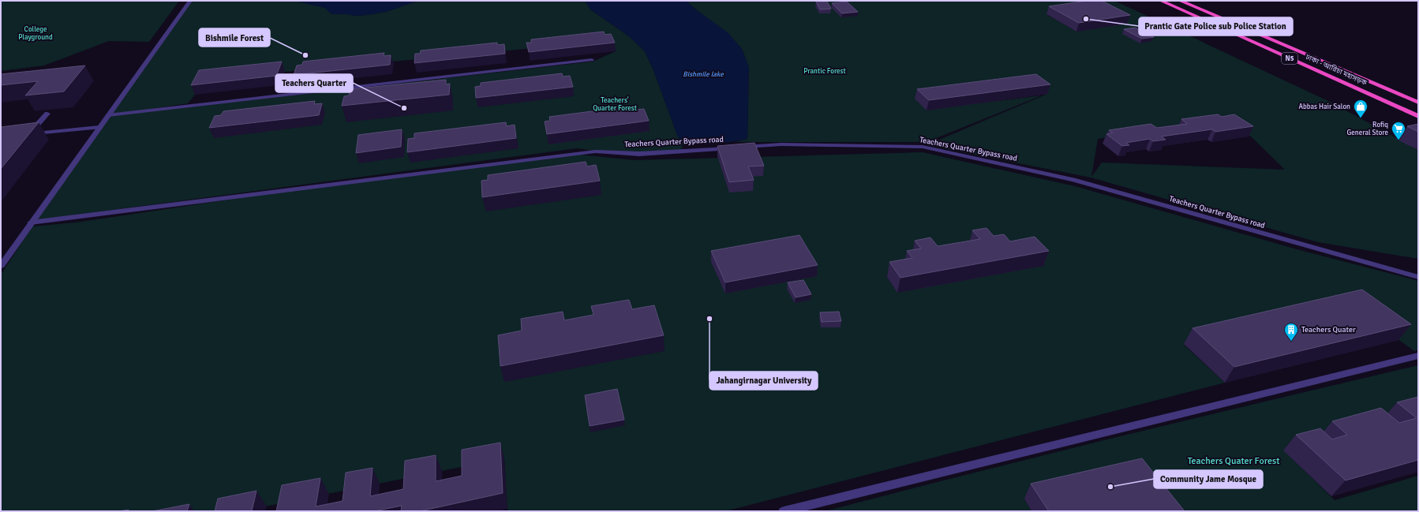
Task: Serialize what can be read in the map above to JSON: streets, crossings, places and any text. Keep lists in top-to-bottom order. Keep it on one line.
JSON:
{"streets":{"highway":["N5","ঢাকা - আরিচা মহাসড়ক"],"street":["Teachers Quarter Bypass road"]},"water":["Bishmile lake"],"parks":["College Playground","Prantic Forest","Teachers' Quarter Forest","Teachers Quater Forest"],"places":{"other":["Prantic Gate Police sub Police Station","Bishmile Forest","Teachers Quarter","Jahangirnagar University","Community Jame Mosque"],"shop":["Abbas Hair Salon"],"supermarket":["Rofiq General Store"],"building":["Teachers Quater"]}}
